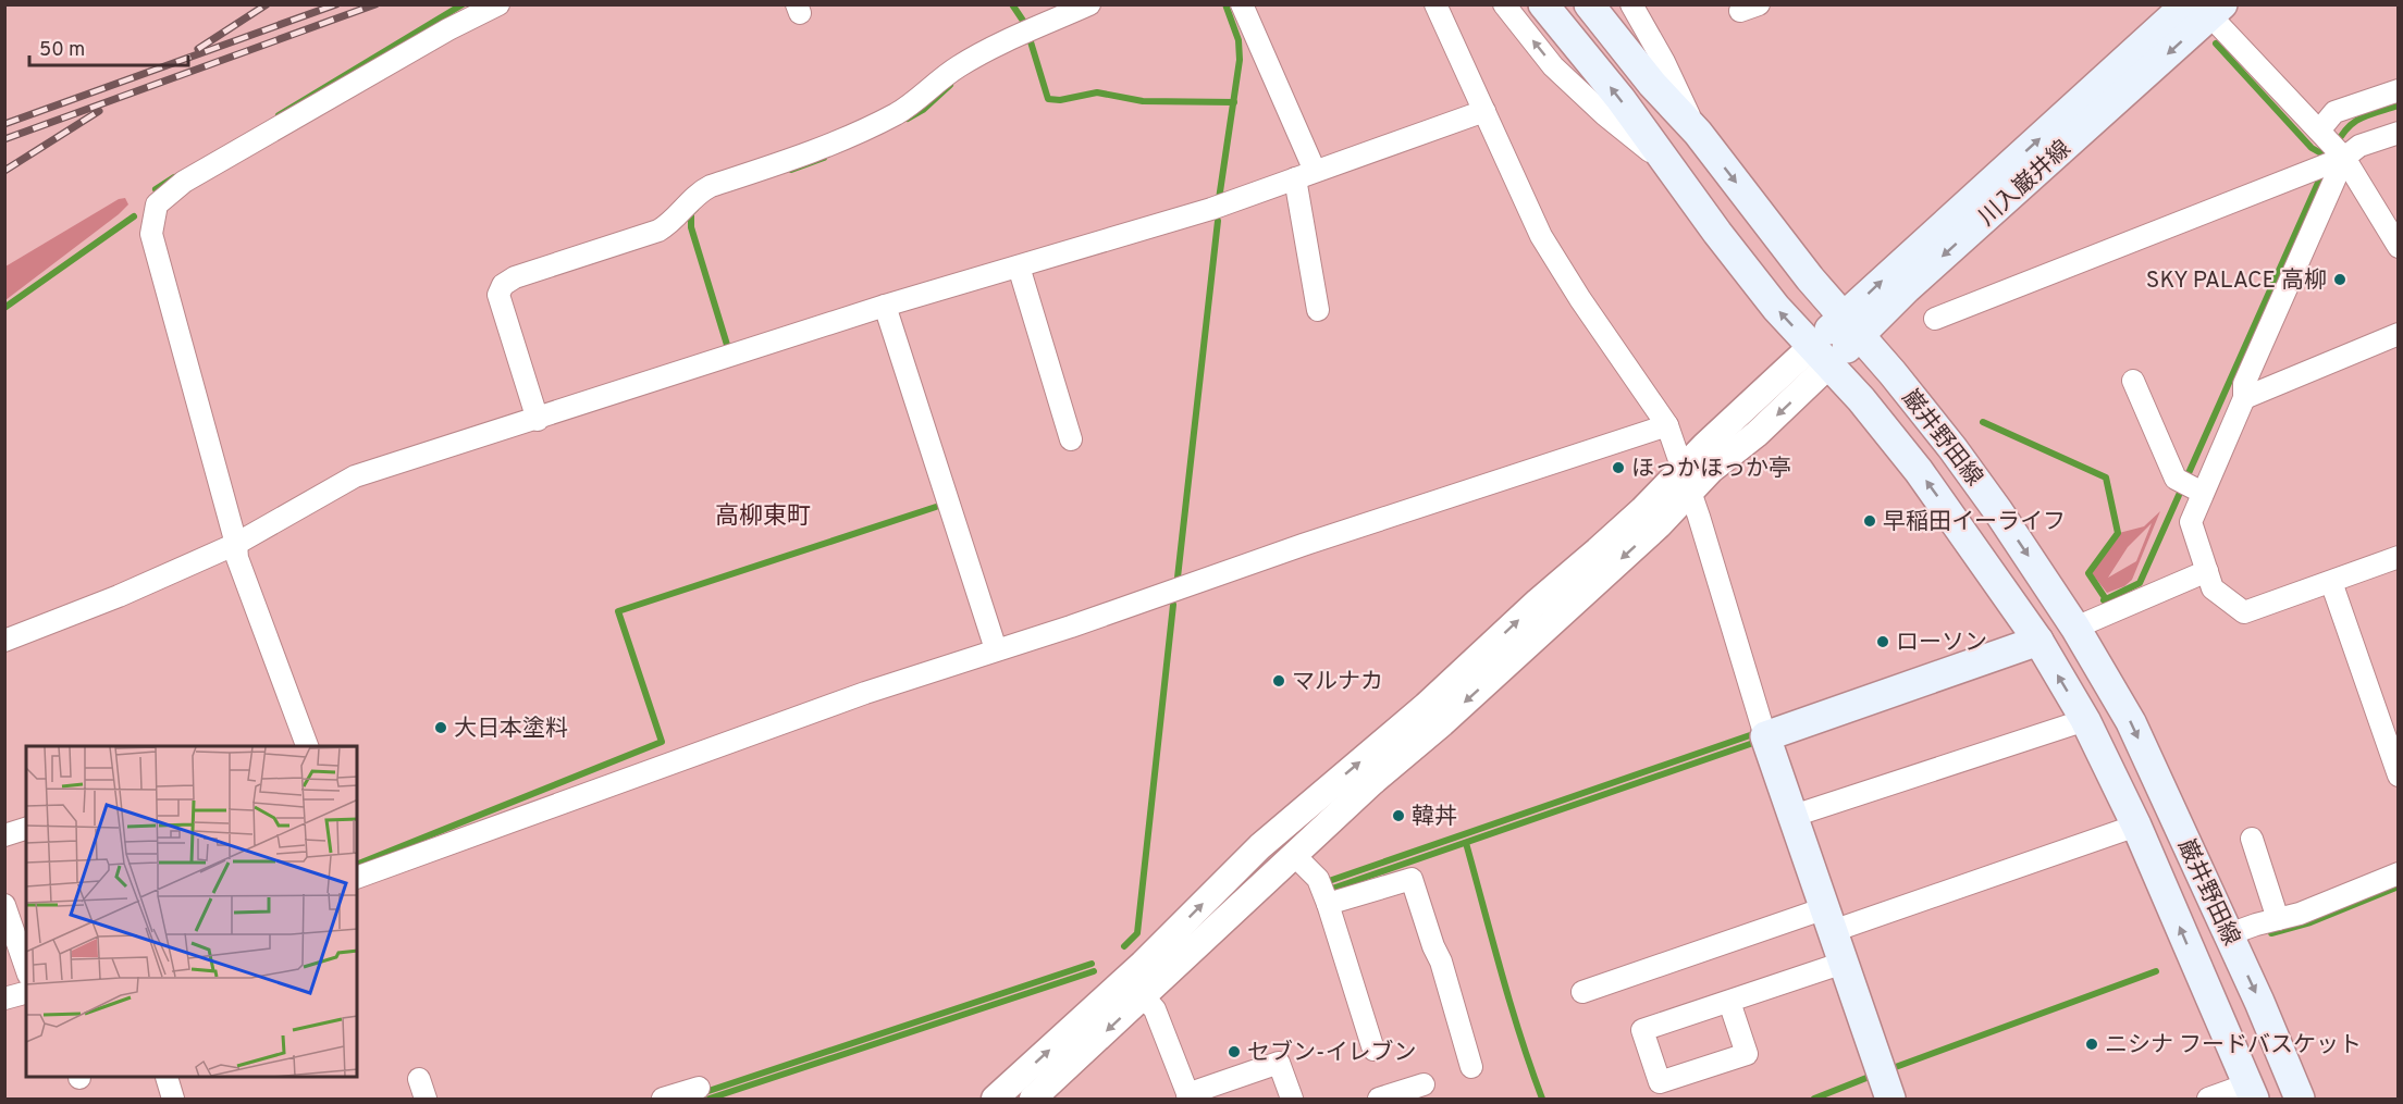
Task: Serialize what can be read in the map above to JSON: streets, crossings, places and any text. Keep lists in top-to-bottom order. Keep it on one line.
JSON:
{"streets":{"main road":["川入巌井線","巌井野田線"]},"crossings":[["川入巌井線","巌井野田線"]],"districts":["高柳東町"],"places":["SKY PALACE 高柳","ほっかほっか亭","早稲田イーライフ","ローソン","マルナカ","大日本塗料","韓丼","ニシナ フードバスケット","セブン-イレブン"],"scale_bar":"50 m"}
